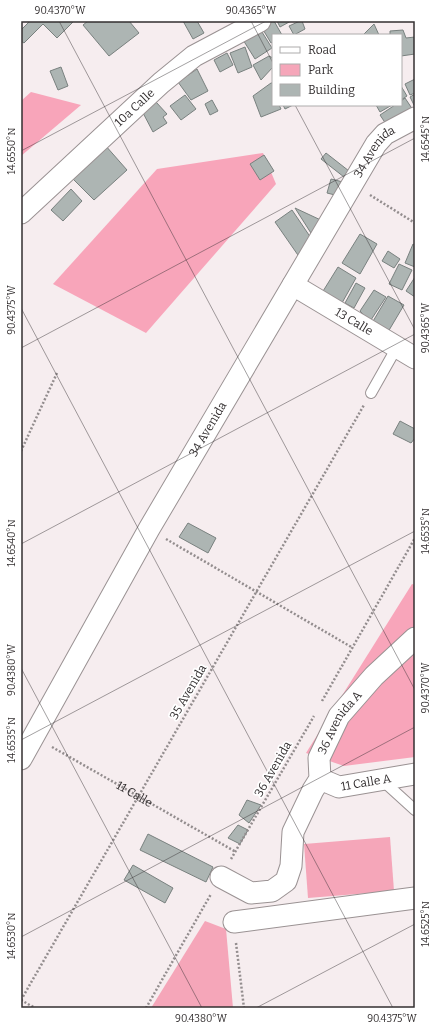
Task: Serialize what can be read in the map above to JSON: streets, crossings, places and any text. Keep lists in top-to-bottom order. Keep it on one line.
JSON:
{"streets":{"street":["10a Calle","34 Avenida","13 Calle","36 Avenida A","11 Calle A"],"path":["35 Avenida","36 Avenida","11 Calle"]},"crossings":[["34 Avenida","13 Calle"],["34 Avenida","11 Calle"],["35 Avenida","11 Calle"],["36 Avenida A","11 Calle A"],["36 Avenida","11 Calle"]],"legend":["Road","Park","Building"],"coordinates":["90.4370°W","90.4365°W","14.6545°N","14.6550°N","90.4375°W","14.6535°N","14.6540°N","90.4380°W","14.6525°N","14.6530°N"]}
